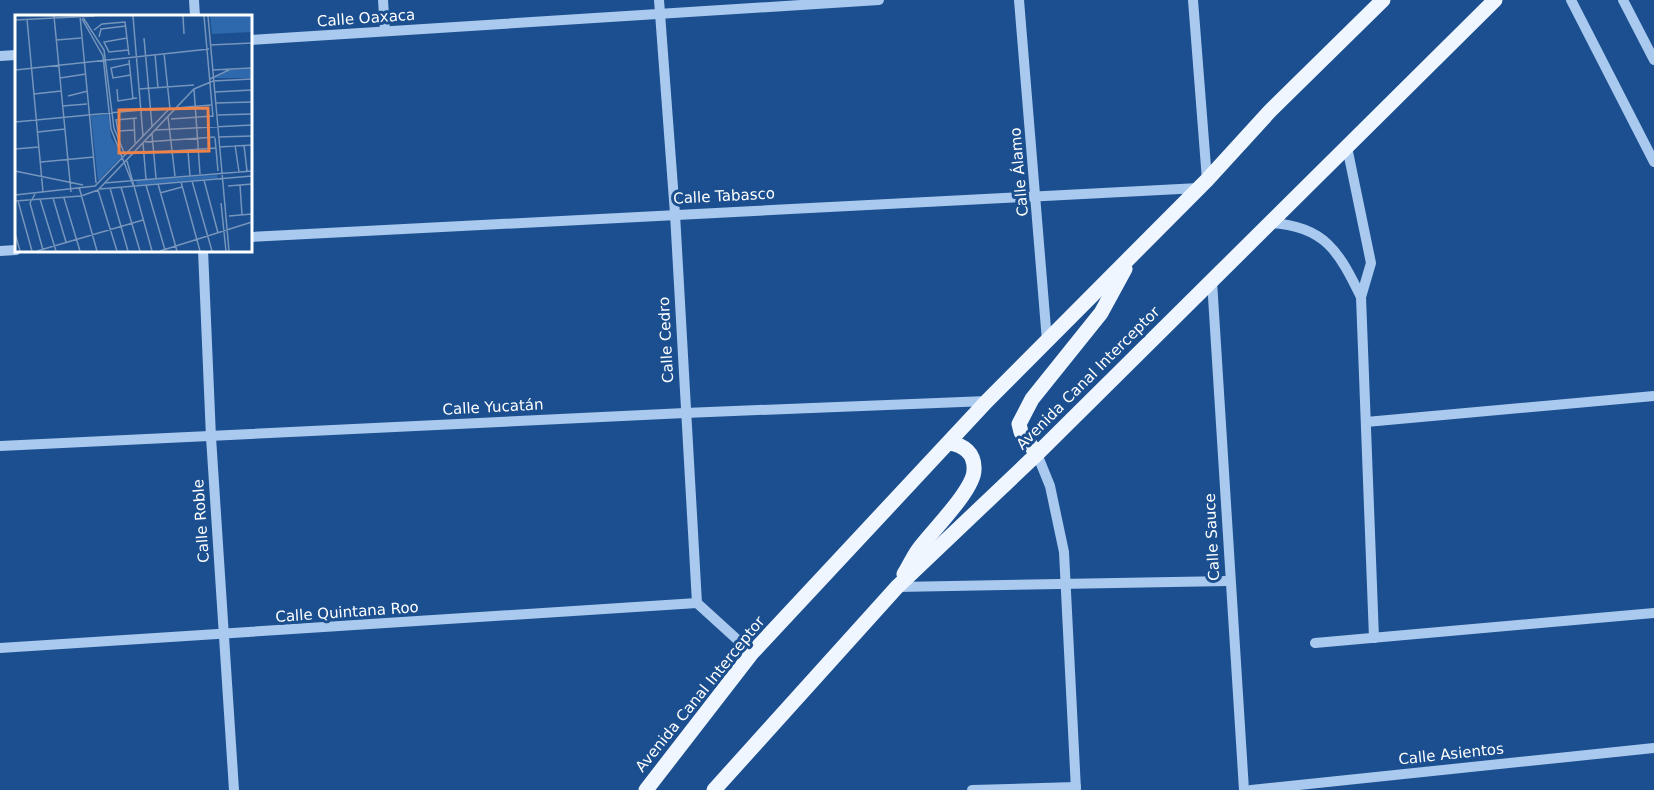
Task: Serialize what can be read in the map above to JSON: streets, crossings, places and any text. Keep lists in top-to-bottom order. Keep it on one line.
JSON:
{"streets":{"main road":["Avenida Canal Interceptor"],"street":["Calle Oaxaca","Calle Álamo","Calle Tabasco","Calle Cedro","Calle Yucatán","Calle Roble","Calle Sauce","Calle Quintana Roo","Calle Asientos"]},"crossings":[["Calle Oaxaca","Calle Cedro"],["Calle Álamo","Calle Tabasco"],["Calle Álamo","Avenida Canal Interceptor"],["Calle Tabasco","Calle Cedro"],["Calle Tabasco","Avenida Canal Interceptor"],["Calle Cedro","Calle Yucatán"],["Calle Cedro","Calle Quintana Roo"],["Avenida Canal Interceptor","Calle Yucatán"],["Avenida Canal Interceptor","Calle Sauce"],["Calle Yucatán","Calle Roble"],["Calle Roble","Calle Quintana Roo"]]}
